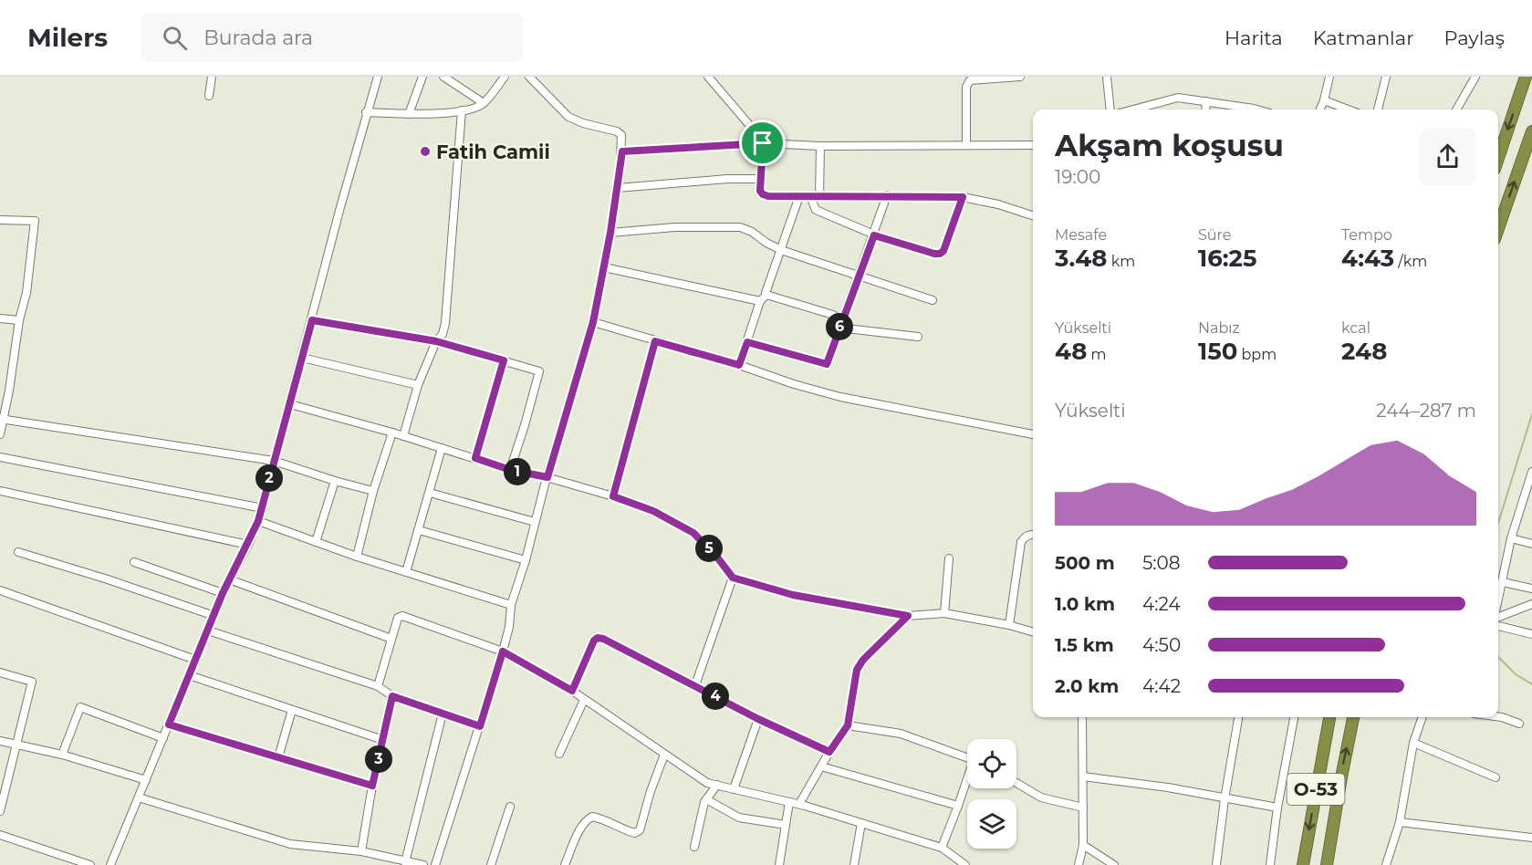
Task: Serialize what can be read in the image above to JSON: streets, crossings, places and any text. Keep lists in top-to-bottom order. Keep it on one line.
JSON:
{"streets":{"highway":["O-53"]},"places":["Fatih Camii"],"page":{"header":"Milers","search":"Burada ara","nav":["Harita","Katmanlar","Paylaş"],"heading":["Akşam koşusu","19:00"],"stats":[["Mesafe","3.48 km"],["Süre","16:25"],["Tempo","4:43 /km"],["Yükselti","48 m"],["Nabız","150 bpm"],["kcal","248"]],"pins":["6","1","2","5","4","3"],"chart":["Yükselti","244–287 m"],"list":[{"name":"500 m","note":"5:08"},{"name":"1.0 km","note":"4:24"},{"name":"1.5 km","note":"4:50"},{"name":"2.0 km","note":"4:42"}]}}
